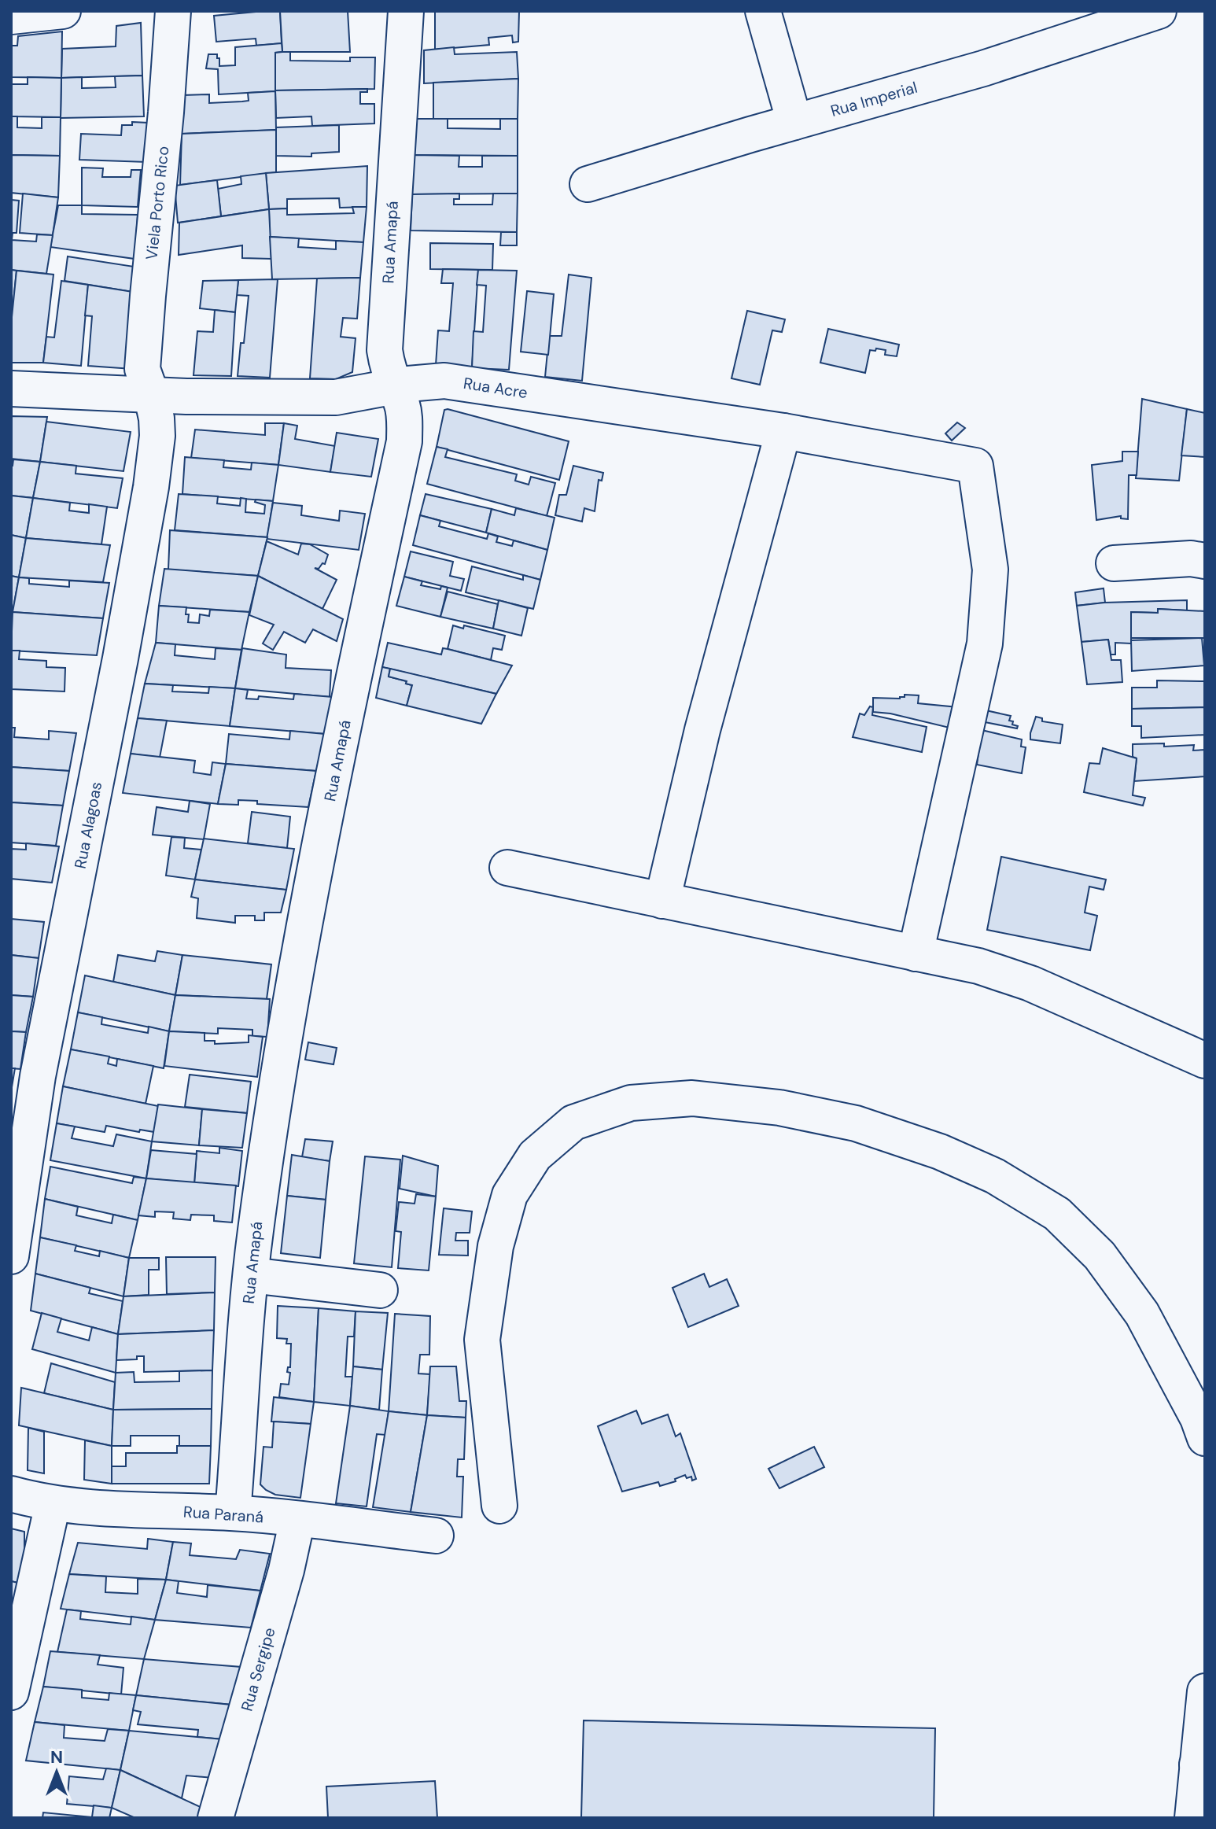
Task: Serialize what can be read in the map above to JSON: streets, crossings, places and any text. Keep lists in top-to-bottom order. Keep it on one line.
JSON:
{"streets":{"street":["Rua Imperial","Viela Porto Rico","Rua Amapá","Rua Acre","Rua Alagoas","Rua Paraná","Rua Sergipe"]},"crossings":[["Viela Porto Rico","Rua Acre"],["Viela Porto Rico","Rua Alagoas"],["Rua Amapá","Rua Acre"],["Rua Amapá","Rua Paraná"],["Rua Acre","Rua Alagoas"],["Rua Paraná","Rua Sergipe"]],"north":"top"}
